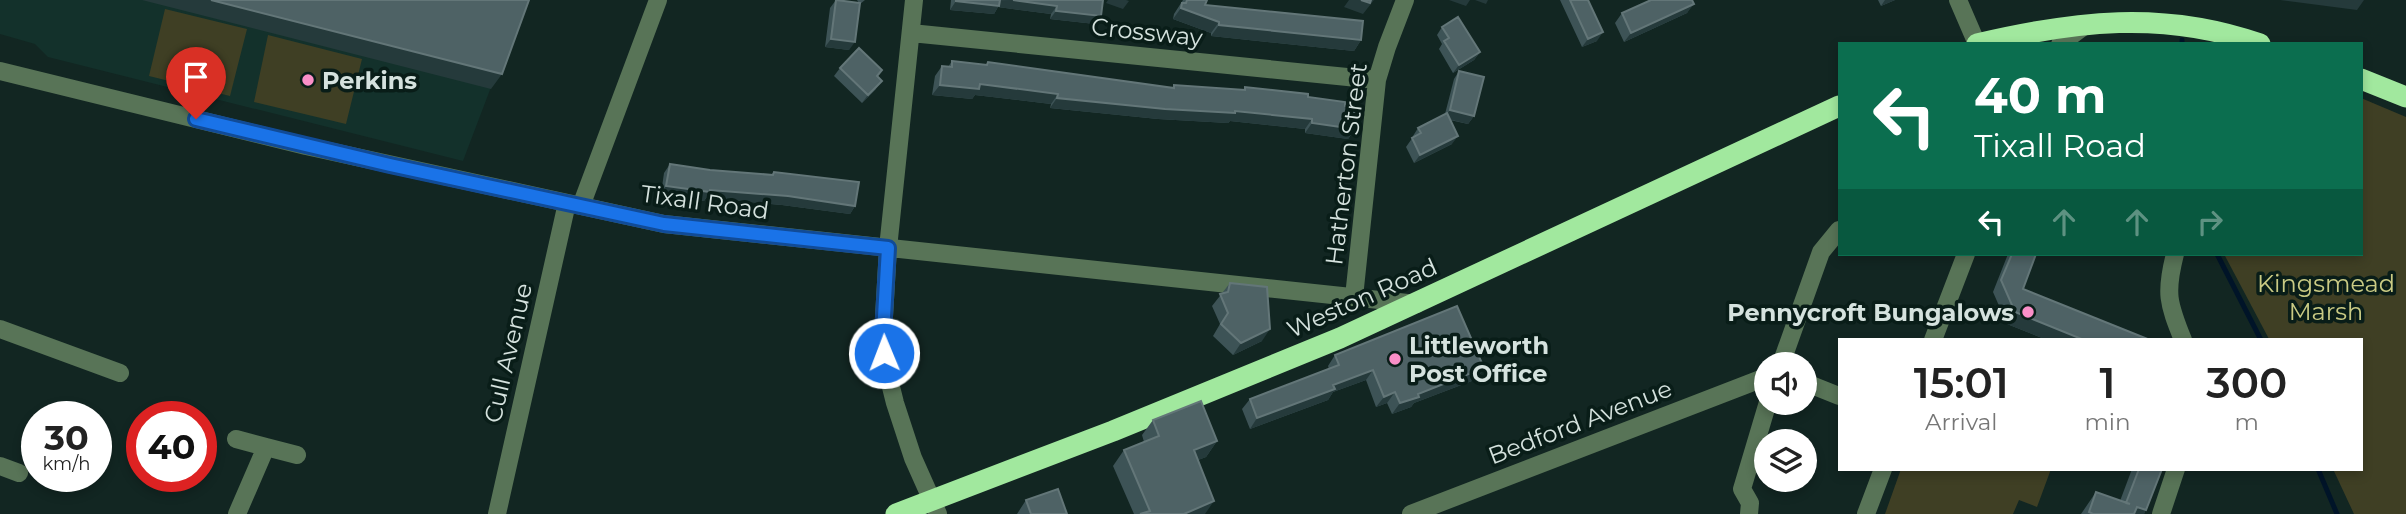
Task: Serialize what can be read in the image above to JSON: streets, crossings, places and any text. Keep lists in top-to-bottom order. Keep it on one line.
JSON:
{"streets":{"highway":["Weston Road"],"street":["Crossway","Hatherton Street","Tixall Road","Cull Avenue","Bedford Avenue"]},"crossings":[["Crossway","Hatherton Street"],["Hatherton Street","Tixall Road"],["Tixall Road","Weston Road"],["Tixall Road","Cull Avenue"]],"parks":["Kingsmead Marsh"],"places":["Perkins","Pennycroft Bungalows","Littleworth Post Office"],"page":{"turn":["40 m","Tixall Road"],"eta":["15:01","Arrival","1","min","300","m"],"speed":"30 km/h","limit":"40"}}
